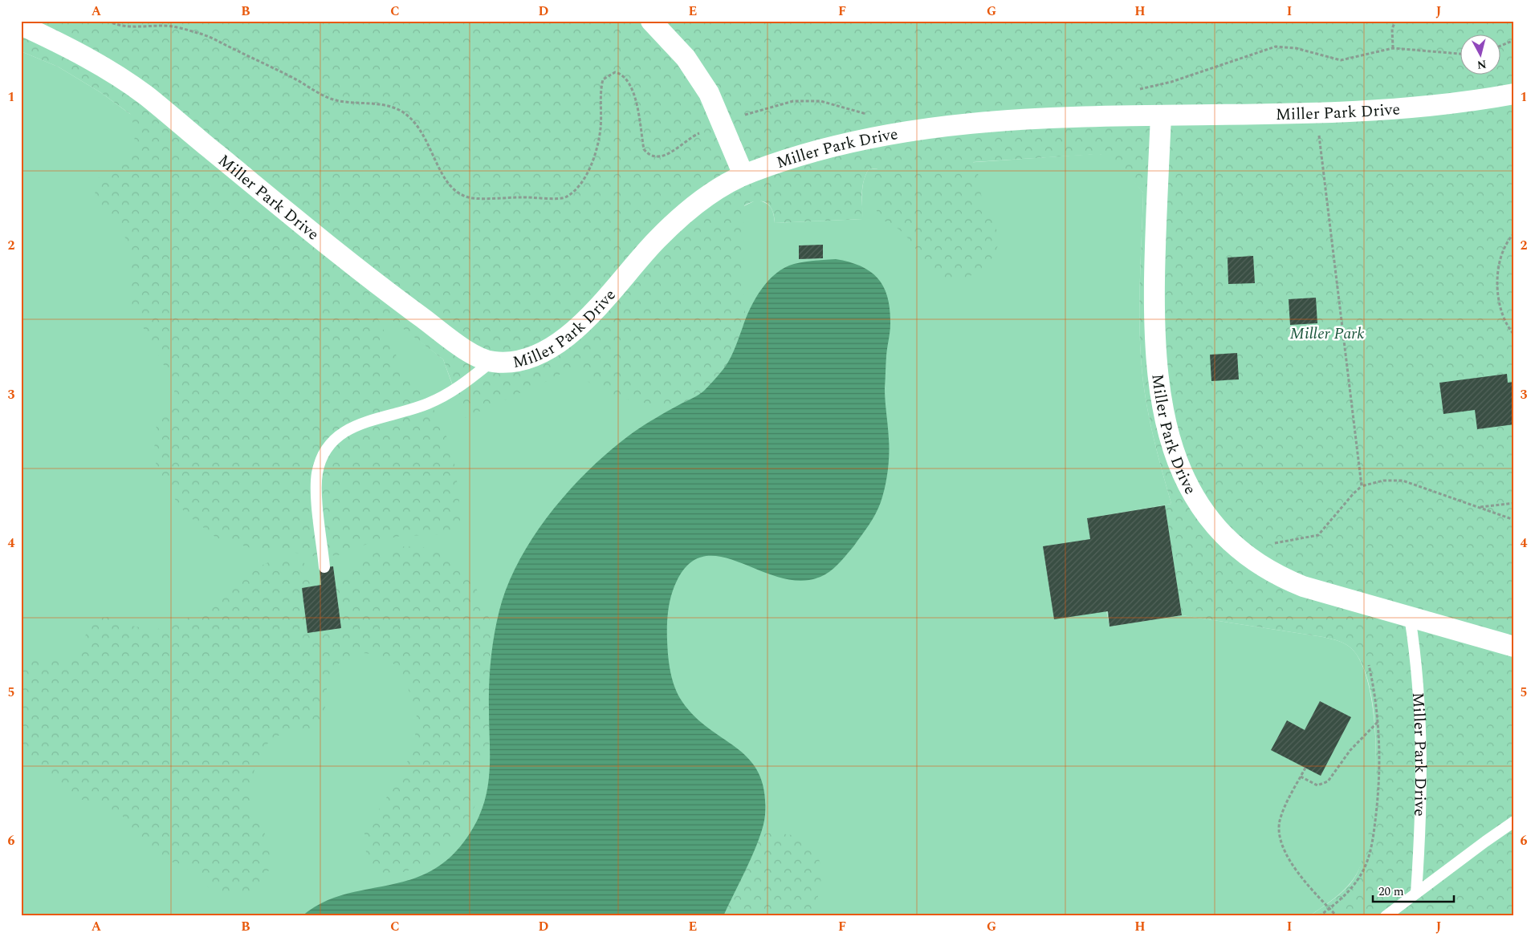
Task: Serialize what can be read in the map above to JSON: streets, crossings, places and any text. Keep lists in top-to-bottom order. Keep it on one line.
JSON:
{"streets":{"street":["Miller Park Drive"]},"parks":["Miller Park"],"scale_bar":"20 m","north":"bottom","grid":{"columns":["A","B","C","D","E","F","G","H","I","J"],"rows":["1","2","3","4","5","6"]}}
